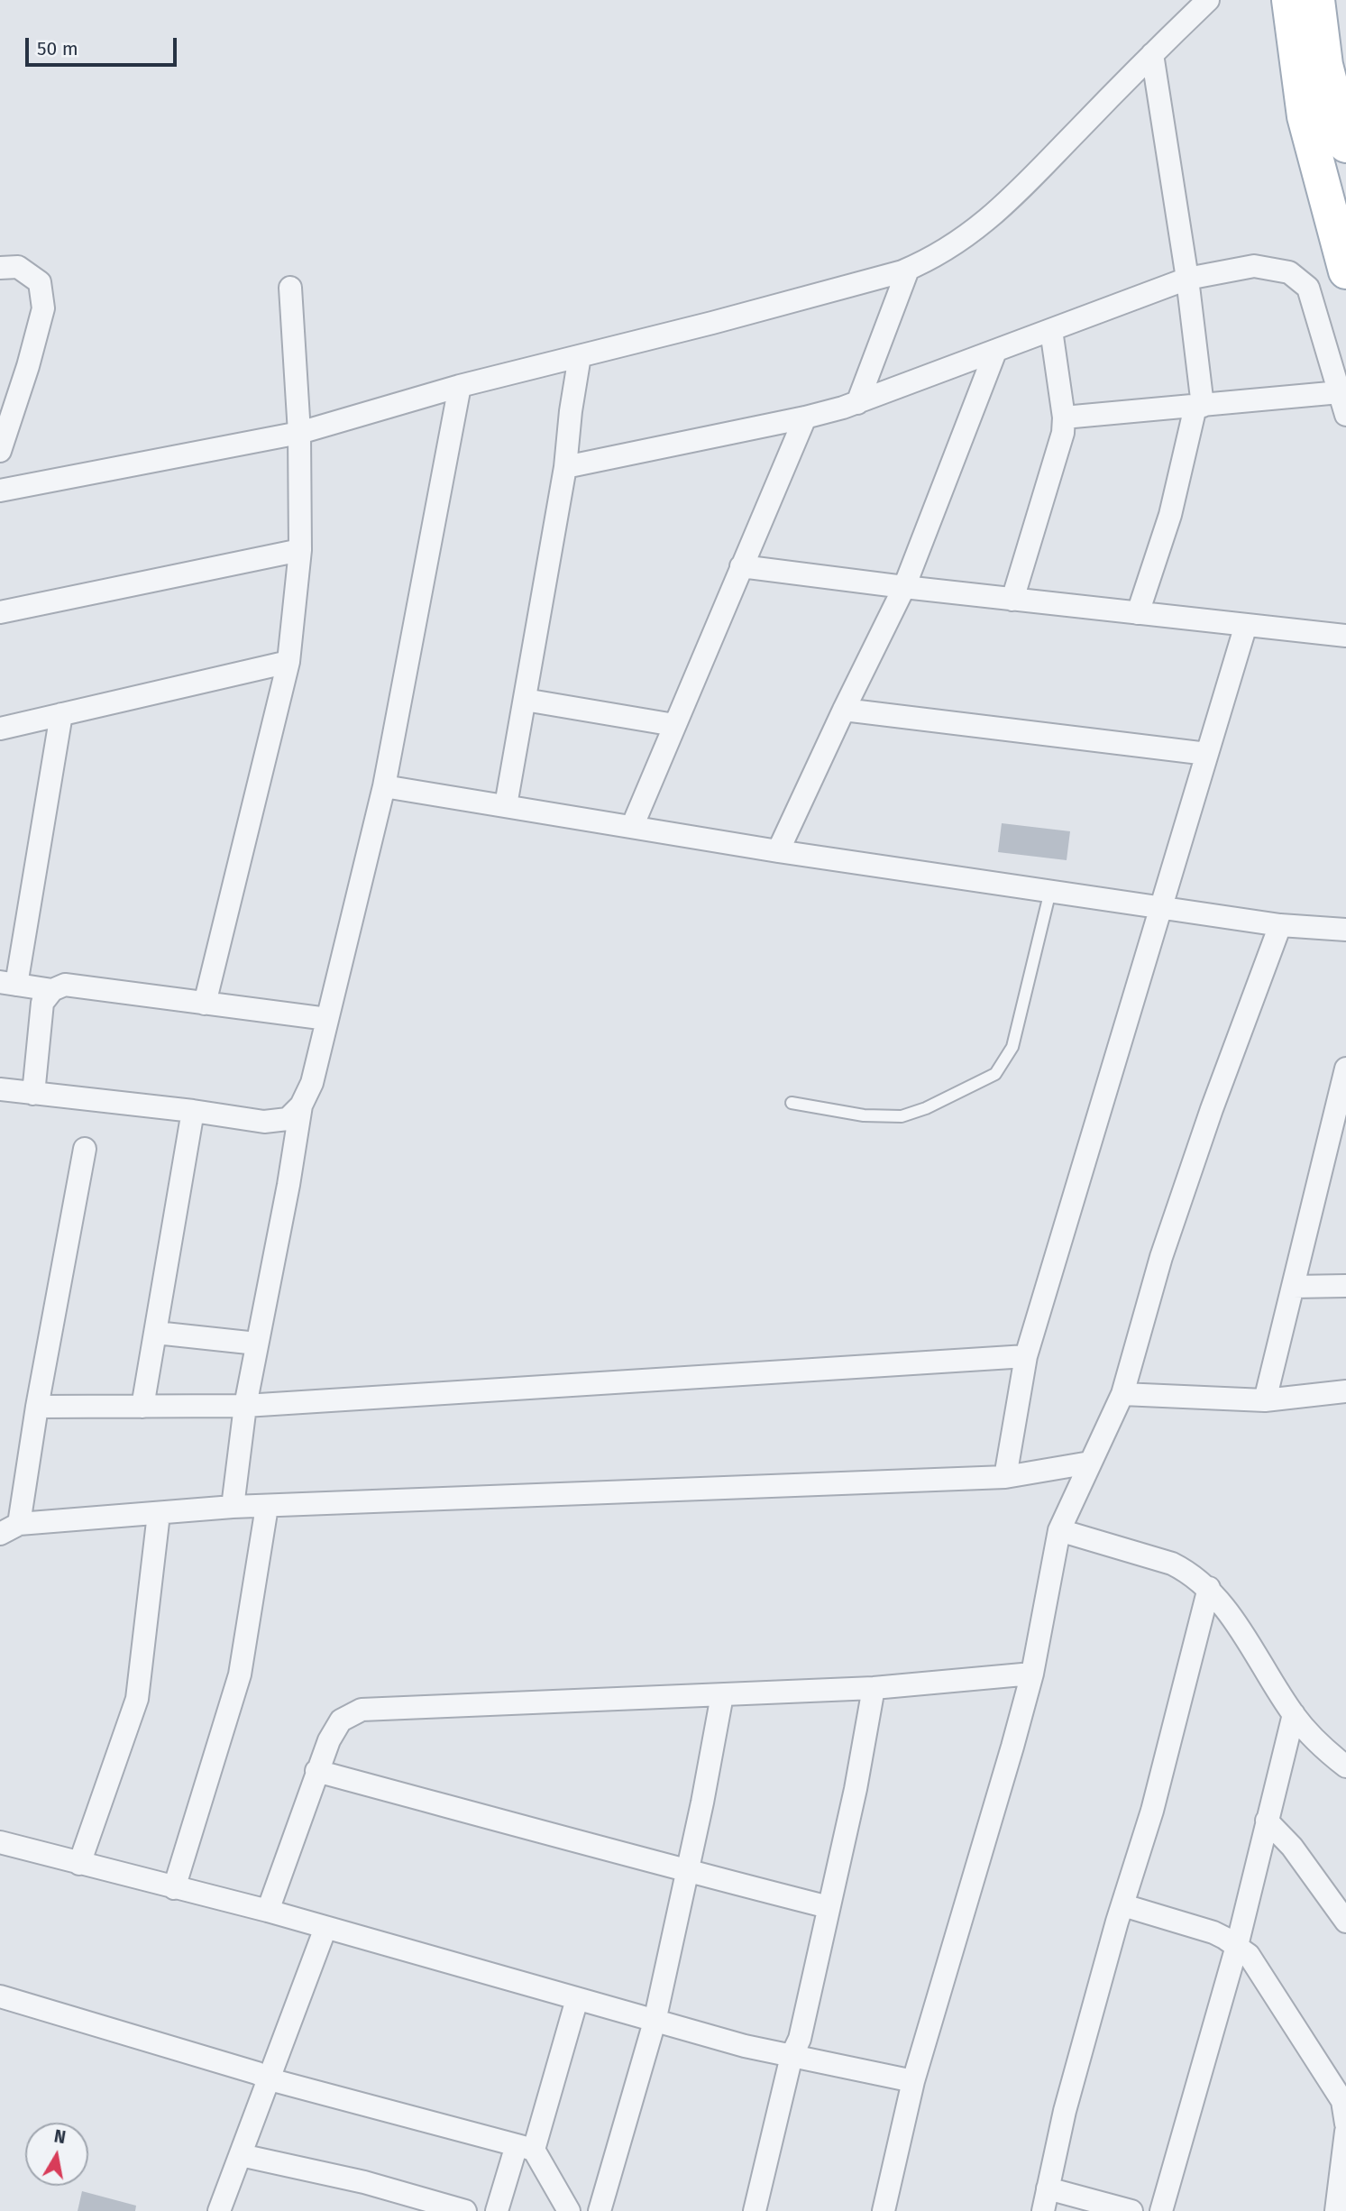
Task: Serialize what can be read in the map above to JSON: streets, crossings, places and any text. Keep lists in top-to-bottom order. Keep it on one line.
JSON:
{"scale_bar":"50 m","north":"top"}
